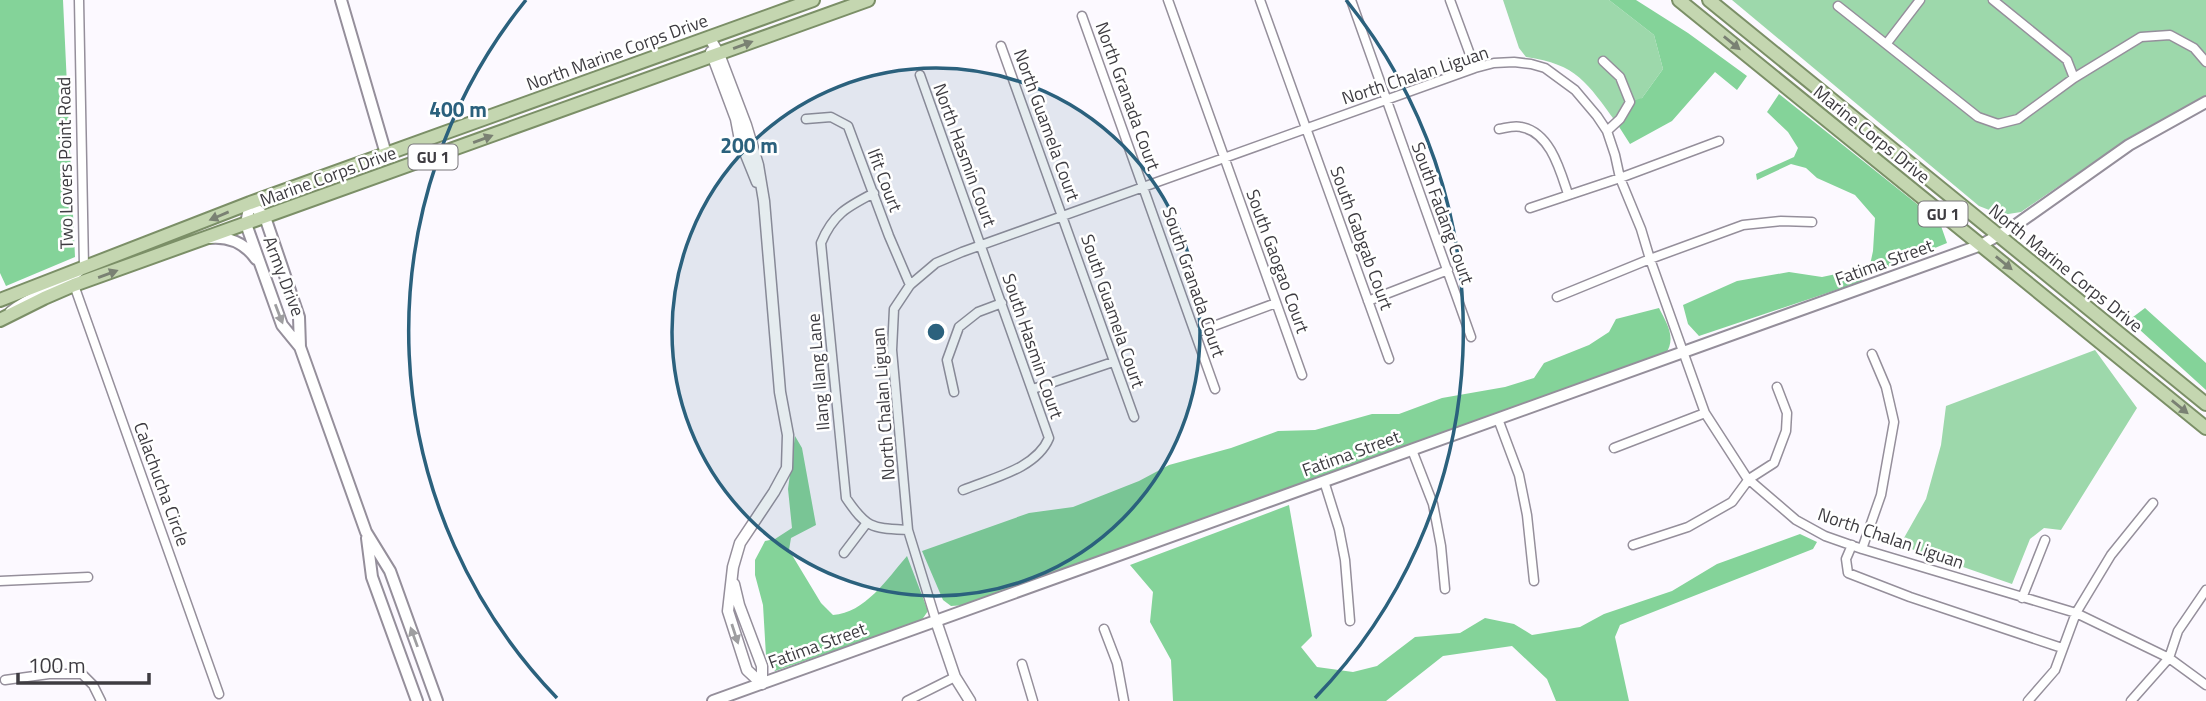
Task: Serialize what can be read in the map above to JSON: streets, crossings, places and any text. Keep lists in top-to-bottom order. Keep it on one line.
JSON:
{"streets":{"main road":["North Marine Corps Drive","Marine Corps Drive","GU 1","Fatima Street","Army Drive"],"street":["North Chalan Liguan","North Granada Court","North Guamela Court","North Hasmin Court","Two Lovers Point Road","Ifit Court","South Fadang Court","South Gabgab Court","South Gaogao Court","South Granada Court","South Guamela Court","South Hasmin Court","Ilang Ilang Lane","Calachucha Circle"]},"crossings":[["North Marine Corps Drive","Two Lovers Point Road"],["North Marine Corps Drive","Fatima Street"],["North Marine Corps Drive","Army Drive"],["North Chalan Liguan","North Granada Court"],["North Chalan Liguan","North Guamela Court"],["North Chalan Liguan","North Hasmin Court"],["North Chalan Liguan","Ifit Court"],["North Chalan Liguan","South Fadang Court"],["North Chalan Liguan","South Gabgab Court"],["North Chalan Liguan","South Gaogao Court"],["North Chalan Liguan","Fatima Street"],["North Chalan Liguan","South Granada Court"],["North Chalan Liguan","South Guamela Court"],["North Chalan Liguan","South Hasmin Court"],["North Granada Court","South Granada Court"],["North Guamela Court","South Guamela Court"],["Marine Corps Drive","Two Lovers Point Road"],["Marine Corps Drive","Fatima Street"],["Marine Corps Drive","Army Drive"],["Marine Corps Drive","Calachucha Circle"],["North Hasmin Court","South Hasmin Court"],["Ifit Court","Ilang Ilang Lane"]],"one_way":["Marine Corps Drive"],"scale_bar":"100 m","rings":["400 m","200 m"]}
